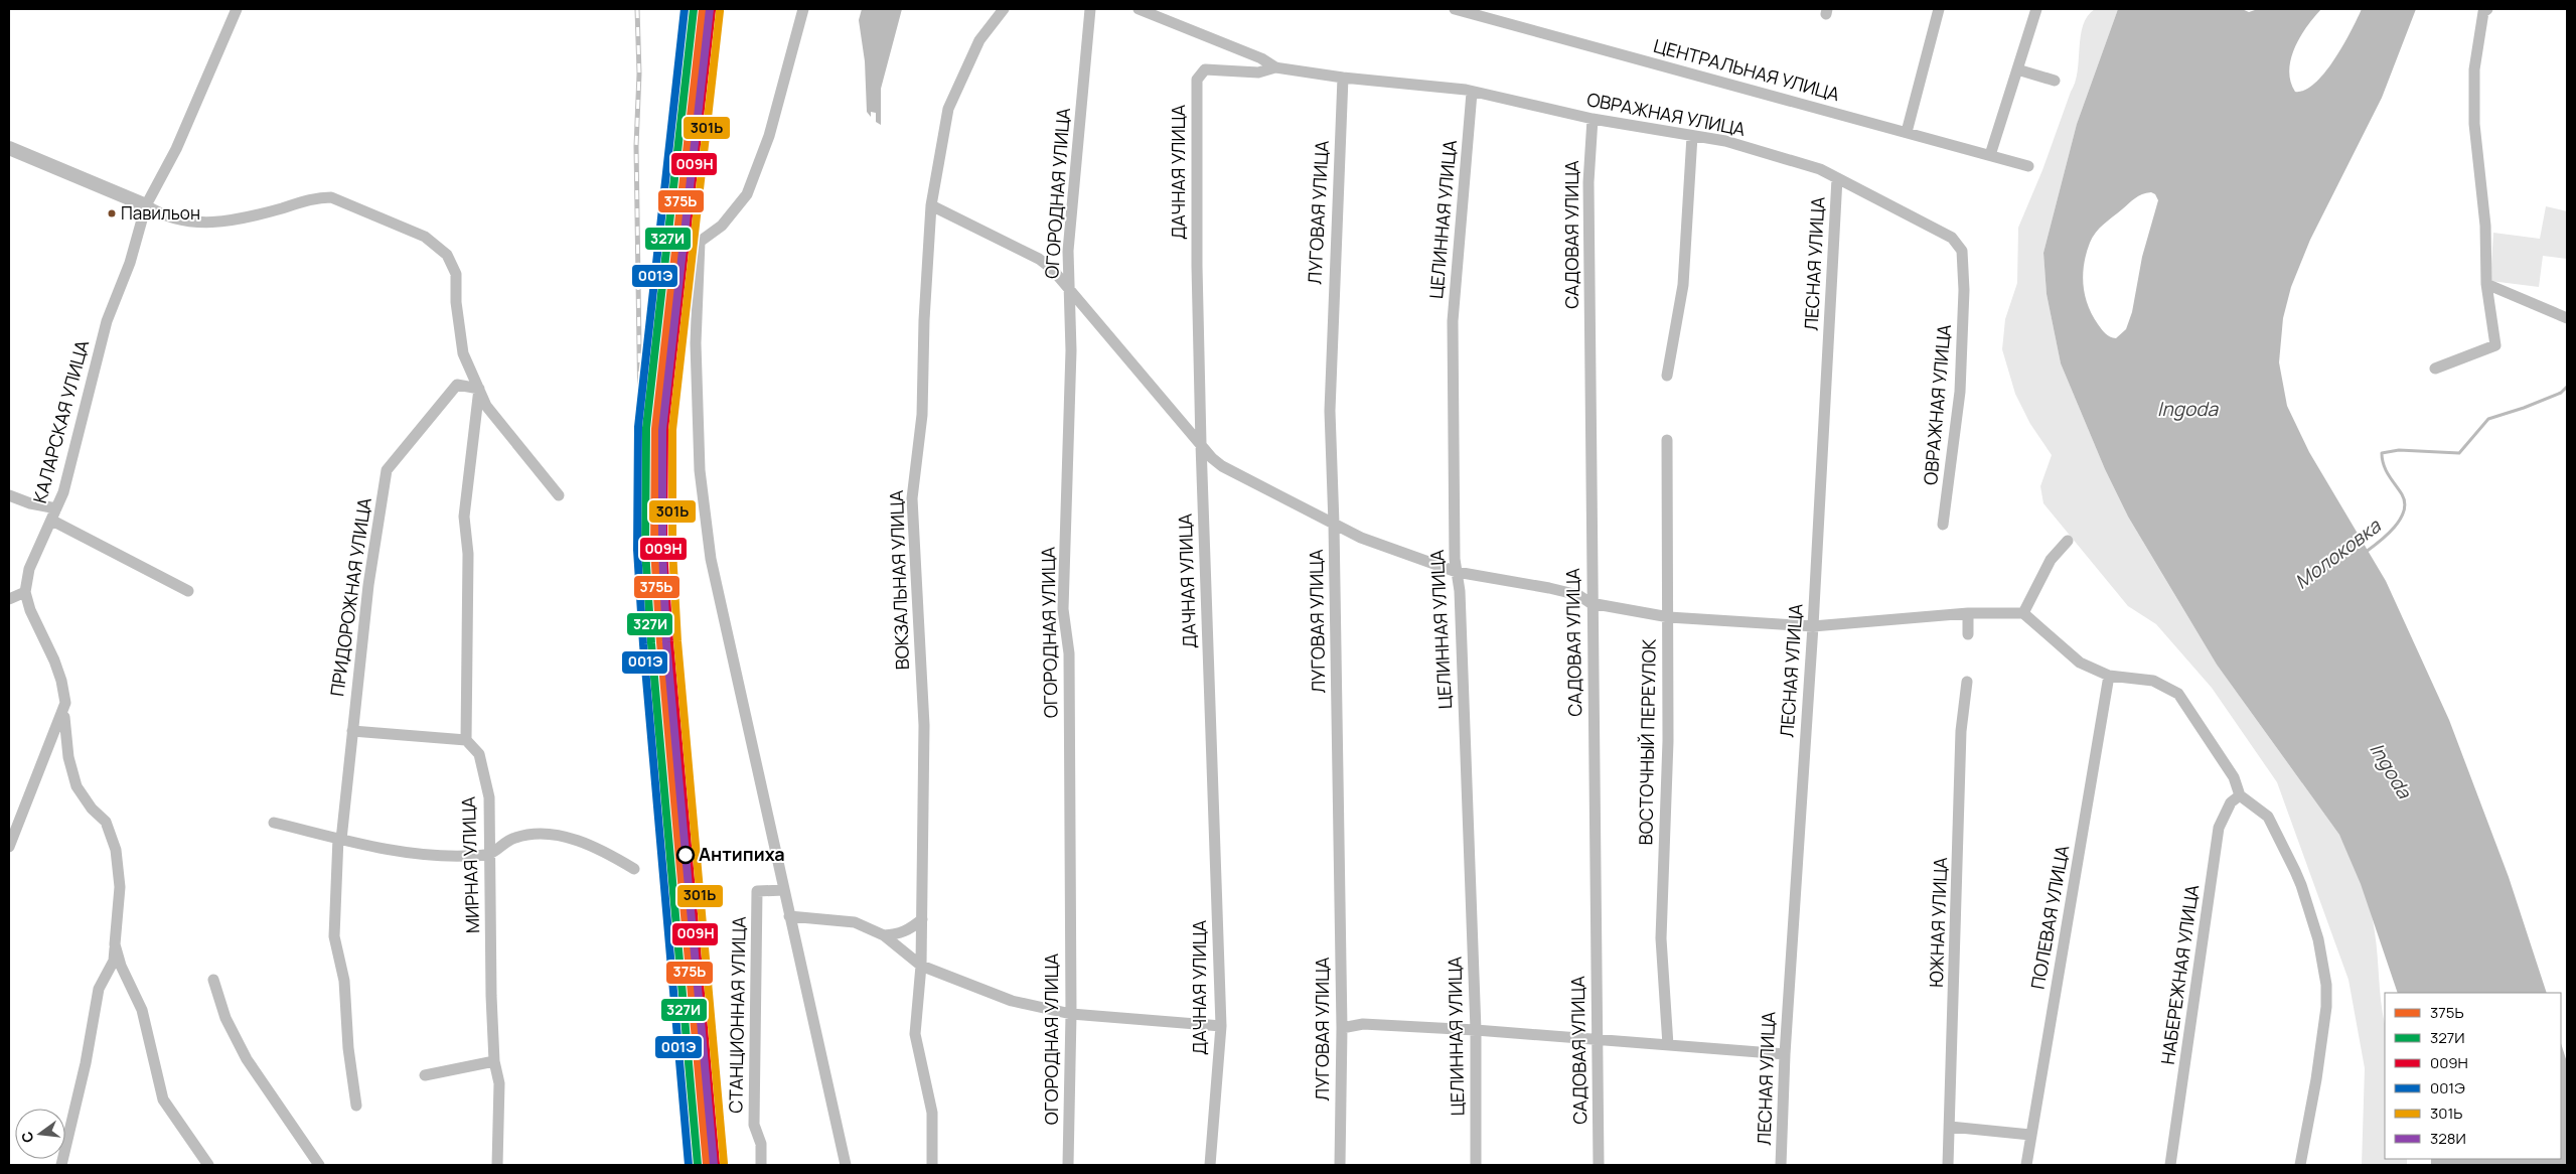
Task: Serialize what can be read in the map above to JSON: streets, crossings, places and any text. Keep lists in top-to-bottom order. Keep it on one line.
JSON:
{"streets":{"street":["ЦЕНТРАЛЬНАЯ УЛИЦА","ОВРАЖНАЯ УЛИЦА","ДАЧНАЯ УЛИЦА","ОГОРОДНАЯ УЛИЦА","ЛУГОВАЯ УЛИЦА","ЦЕЛИННАЯ УЛИЦА","САДОВАЯ УЛИЦА","ЛЕСНАЯ УЛИЦА","КАЛАРСКАЯ УЛИЦА","ВОКЗАЛЬНАЯ УЛИЦА","ПРИДОРОЖНАЯ УЛИЦА","ВОСТОЧНЫЙ ПЕРЕУЛОК","МИРНАЯ УЛИЦА","ПОЛЕВАЯ УЛИЦА","ЮЖНАЯ УЛИЦА","НАБЕРЕЖНАЯ УЛИЦА","СТАНЦИОННАЯ УЛИЦА"]},"crossings":[["ОВРАЖНАЯ УЛИЦА","ДАЧНАЯ УЛИЦА"],["ОВРАЖНАЯ УЛИЦА","ЛУГОВАЯ УЛИЦА"],["ОВРАЖНАЯ УЛИЦА","ЦЕЛИННАЯ УЛИЦА"],["ОВРАЖНАЯ УЛИЦА","САДОВАЯ УЛИЦА"],["ОВРАЖНАЯ УЛИЦА","ЛЕСНАЯ УЛИЦА"]],"water":["Ingoda","Молоковка"],"places":["Павильон","Антипиха"],"lines":["transit line 375Ь","transit line 327И","transit line 001Э","transit line 328И","transit line 009Н","transit line 301Ь"],"legend":["375Ь","327И","009Н","001Э","301Ь","328И"],"north":"left"}
